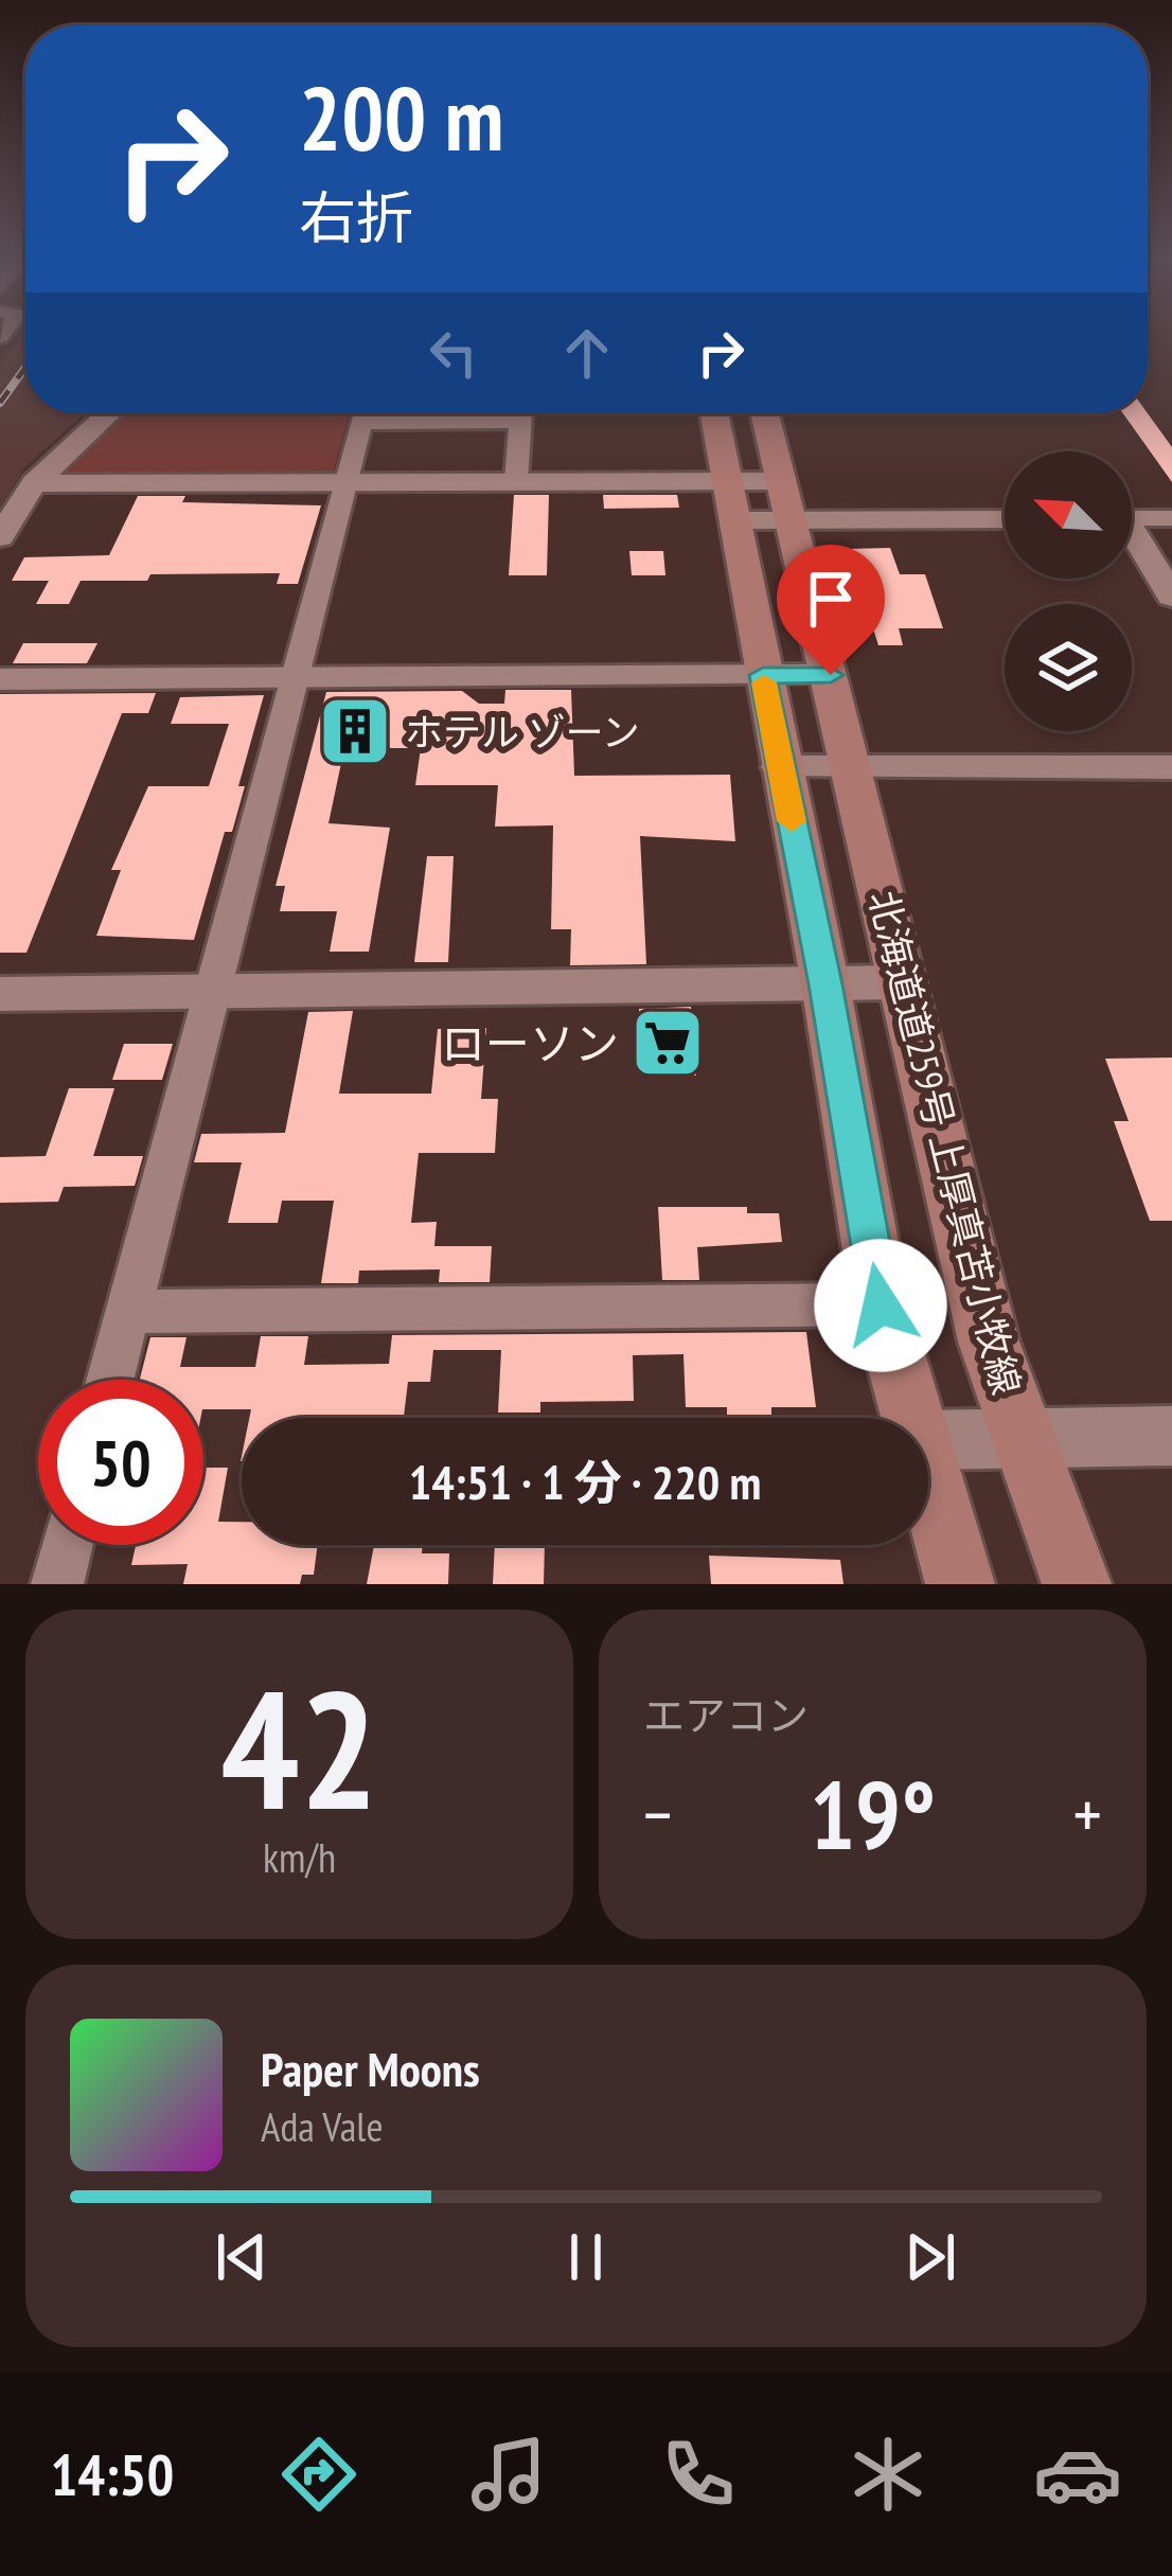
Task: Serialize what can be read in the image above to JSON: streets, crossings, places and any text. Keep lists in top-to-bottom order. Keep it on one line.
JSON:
{"streets":{"main road":["北海道道259号 上厚真苫小牧線"]},"places":{"building":["ホテル ゾーン"],"supermarket":["ローソン"]},"north":"top left","page":{"turn":["200 m","右折"],"limit":"50","trip":"14:51 · 1 分 · 220 m","tile":[["42","km/h"],"エアコン"],"heat":["−","19°","+"],"song":["Paper Moons","Ada Vale"],"tabs":"14:50"}}
